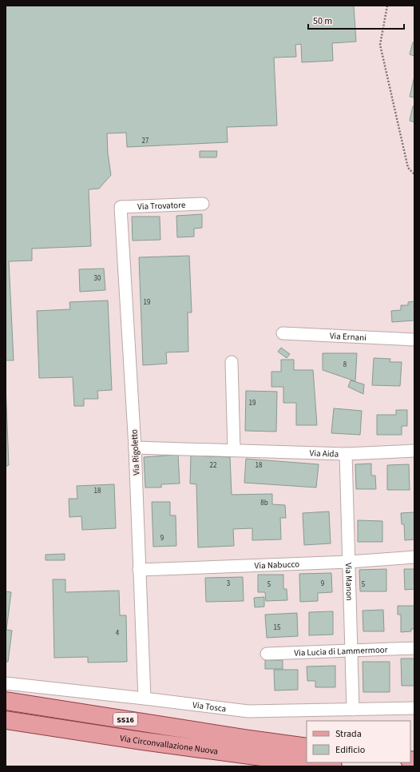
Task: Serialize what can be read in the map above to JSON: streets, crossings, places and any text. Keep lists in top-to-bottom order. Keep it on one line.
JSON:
{"streets":{"main road":["SS16","Via Circonvallazione Nuova"],"street":["Via Trovatore","Via Ernani","Via Rigoletto","Via Aida","Via Nabucco","Via Manon","Via Lucia di Lammermoor","Via Tosca"]},"crossings":[["Via Trovatore","Via Rigoletto"],["Via Rigoletto","Via Aida"],["Via Rigoletto","Via Nabucco"],["Via Rigoletto","Via Tosca"],["Via Aida","Via Manon"],["Via Nabucco","Via Manon"],["Via Manon","Via Lucia di Lammermoor"],["Via Manon","Via Tosca"]],"house_numbers":["27","30","19","8","19","22","18","18","8b","9","3","9","5","5","15","4"],"legend":["Strada","Edificio"],"scale_bar":"50 m"}
